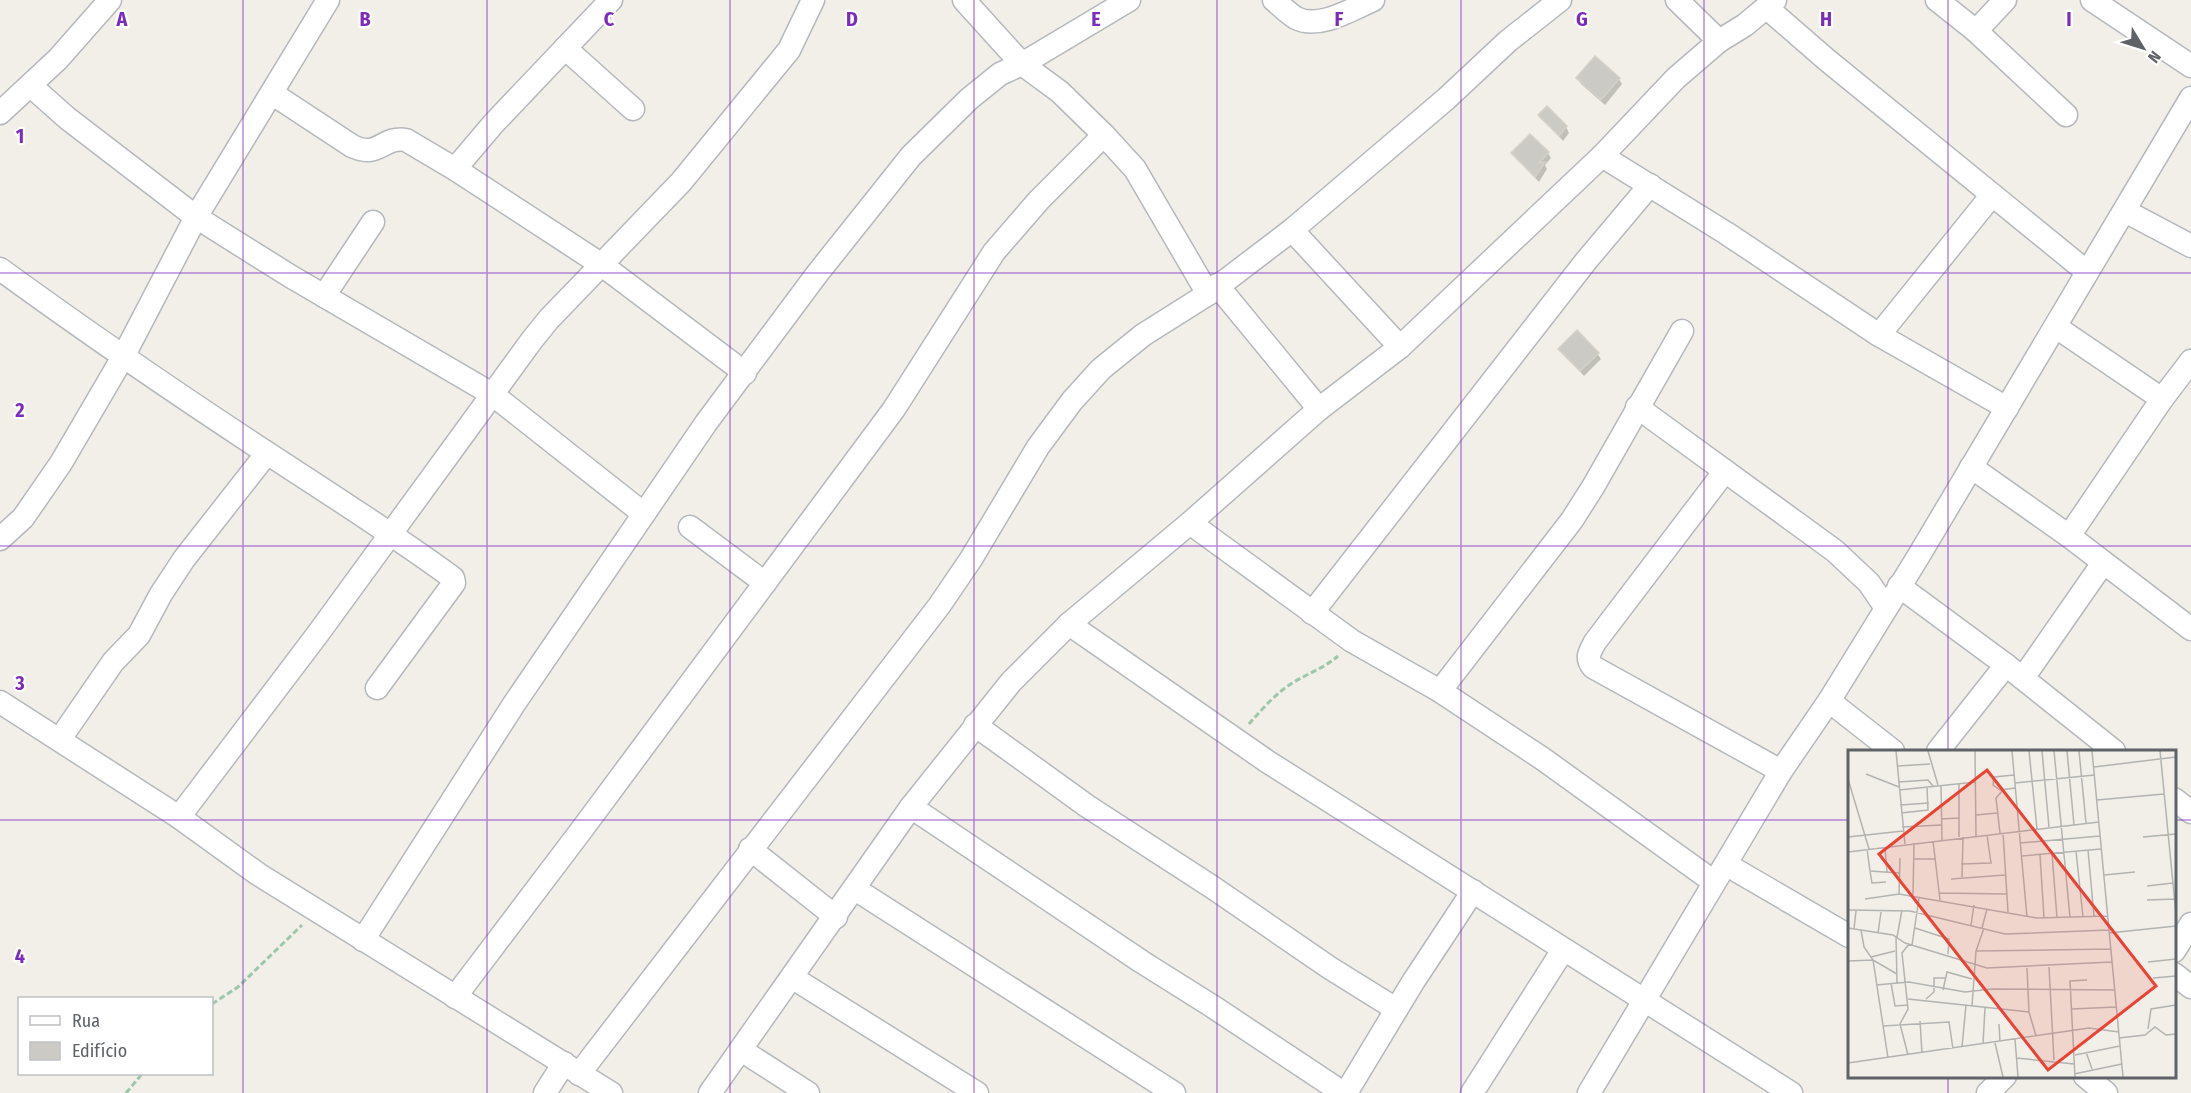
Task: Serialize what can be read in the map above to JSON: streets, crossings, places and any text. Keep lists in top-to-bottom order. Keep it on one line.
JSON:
{"legend":["Rua","Edifício"],"north":"bottom right","grid":{"columns":["A","B","C","D","E","F","G","H","I"],"rows":["1","2","3","4"]}}
